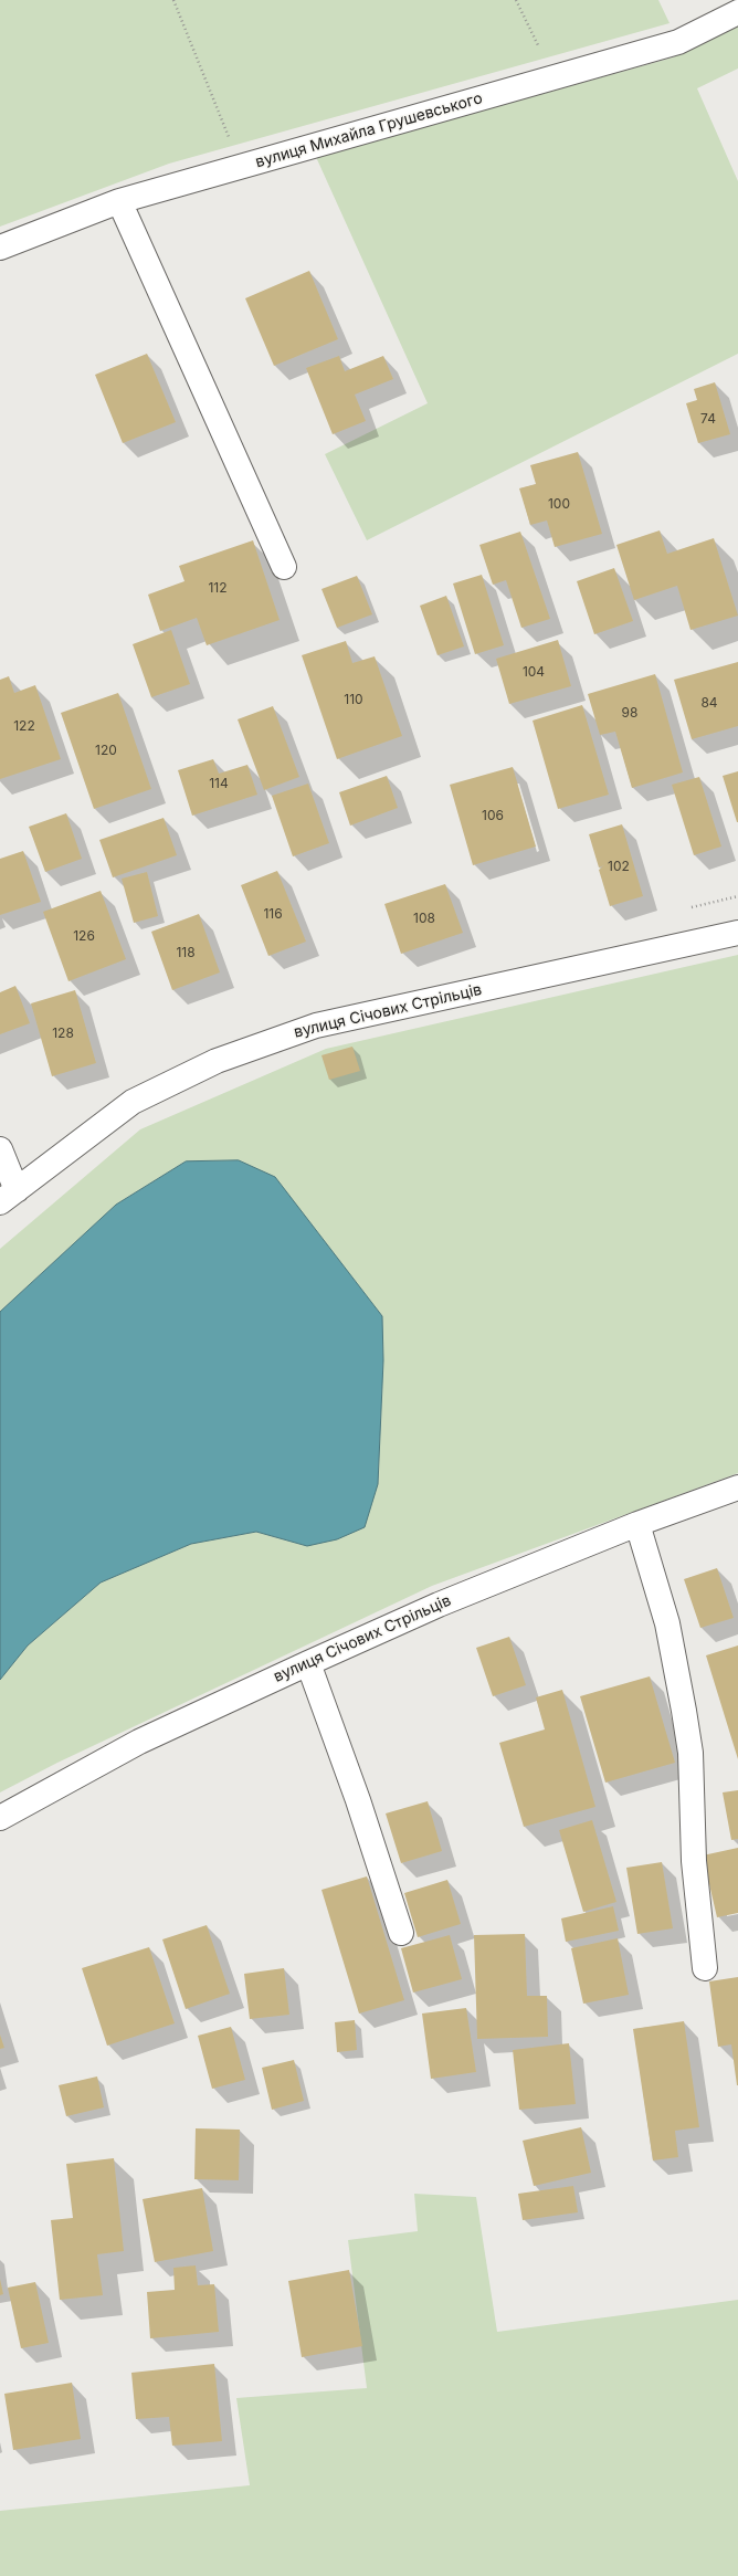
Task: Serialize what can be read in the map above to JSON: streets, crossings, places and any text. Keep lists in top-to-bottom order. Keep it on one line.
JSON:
{"streets":{"street":["вулиця Михайла Грушевського","вулиця Січових Стрільців"]},"house_numbers":["74","100","112","104","110","84","98","122","120","114","106","102","116","108","126","118","128"]}
